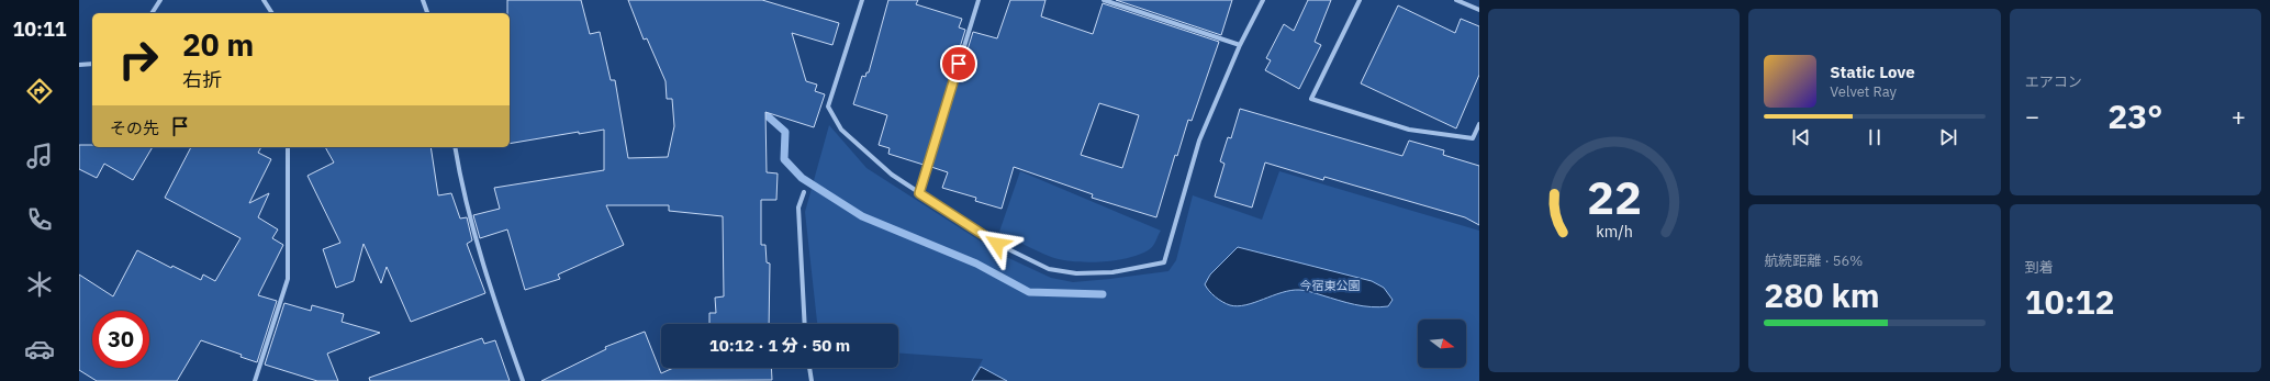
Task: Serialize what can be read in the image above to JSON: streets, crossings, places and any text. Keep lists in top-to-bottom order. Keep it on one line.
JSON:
{"parks":["今宿東公園"],"north":"right","page":{"tabs":"10:11","tile":["エアコン",["航続距離 · 56%","280 km"],["到着","10:12"]],"turn":["20 m","右折"],"song":["Static Love","Velvet Ray"],"heat":["−","23°","+"],"then":"その先","limit":"30","trip":"10:12 · 1 分 · 50 m","gauge":["22","km/h"]}}
